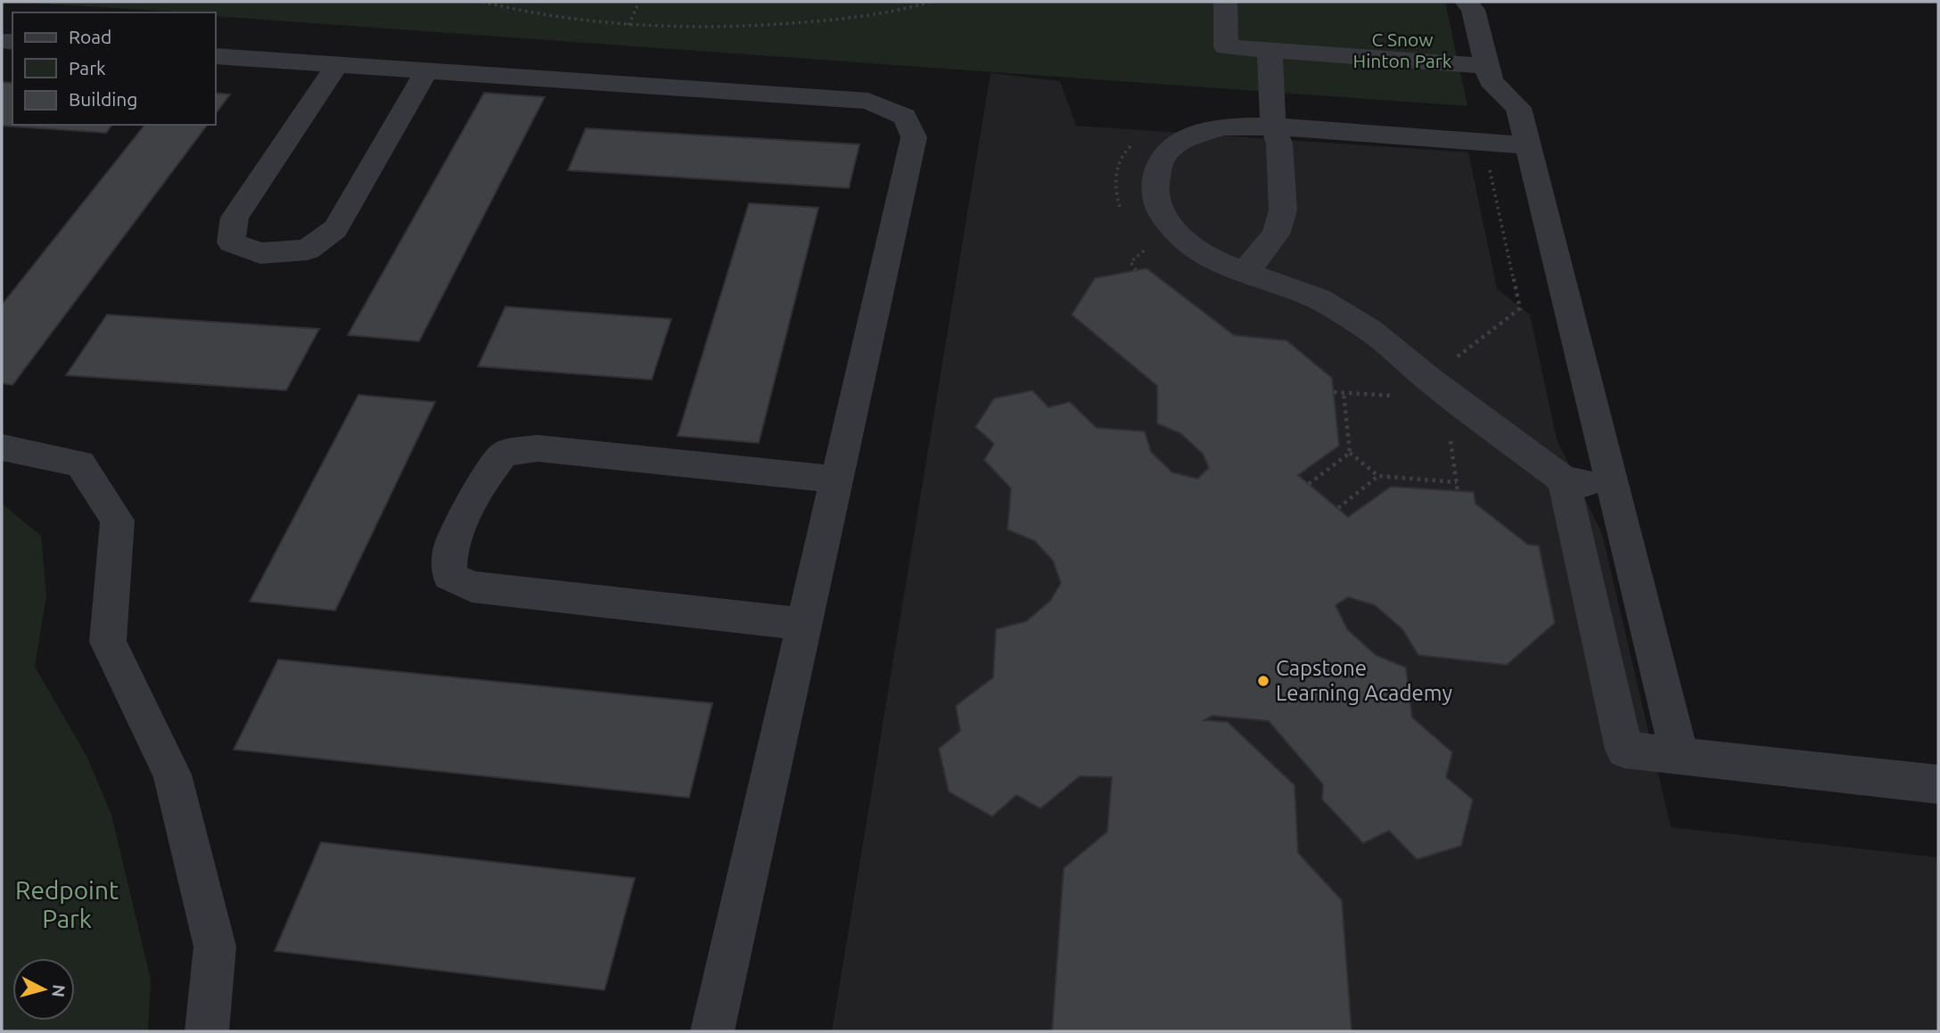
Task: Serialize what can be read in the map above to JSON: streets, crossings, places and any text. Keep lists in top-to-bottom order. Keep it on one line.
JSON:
{"parks":["C Snow Hinton Park","Redpoint Park"],"places":["Capstone Learning Academy"],"legend":["Road","Park","Building"],"north":"right"}
